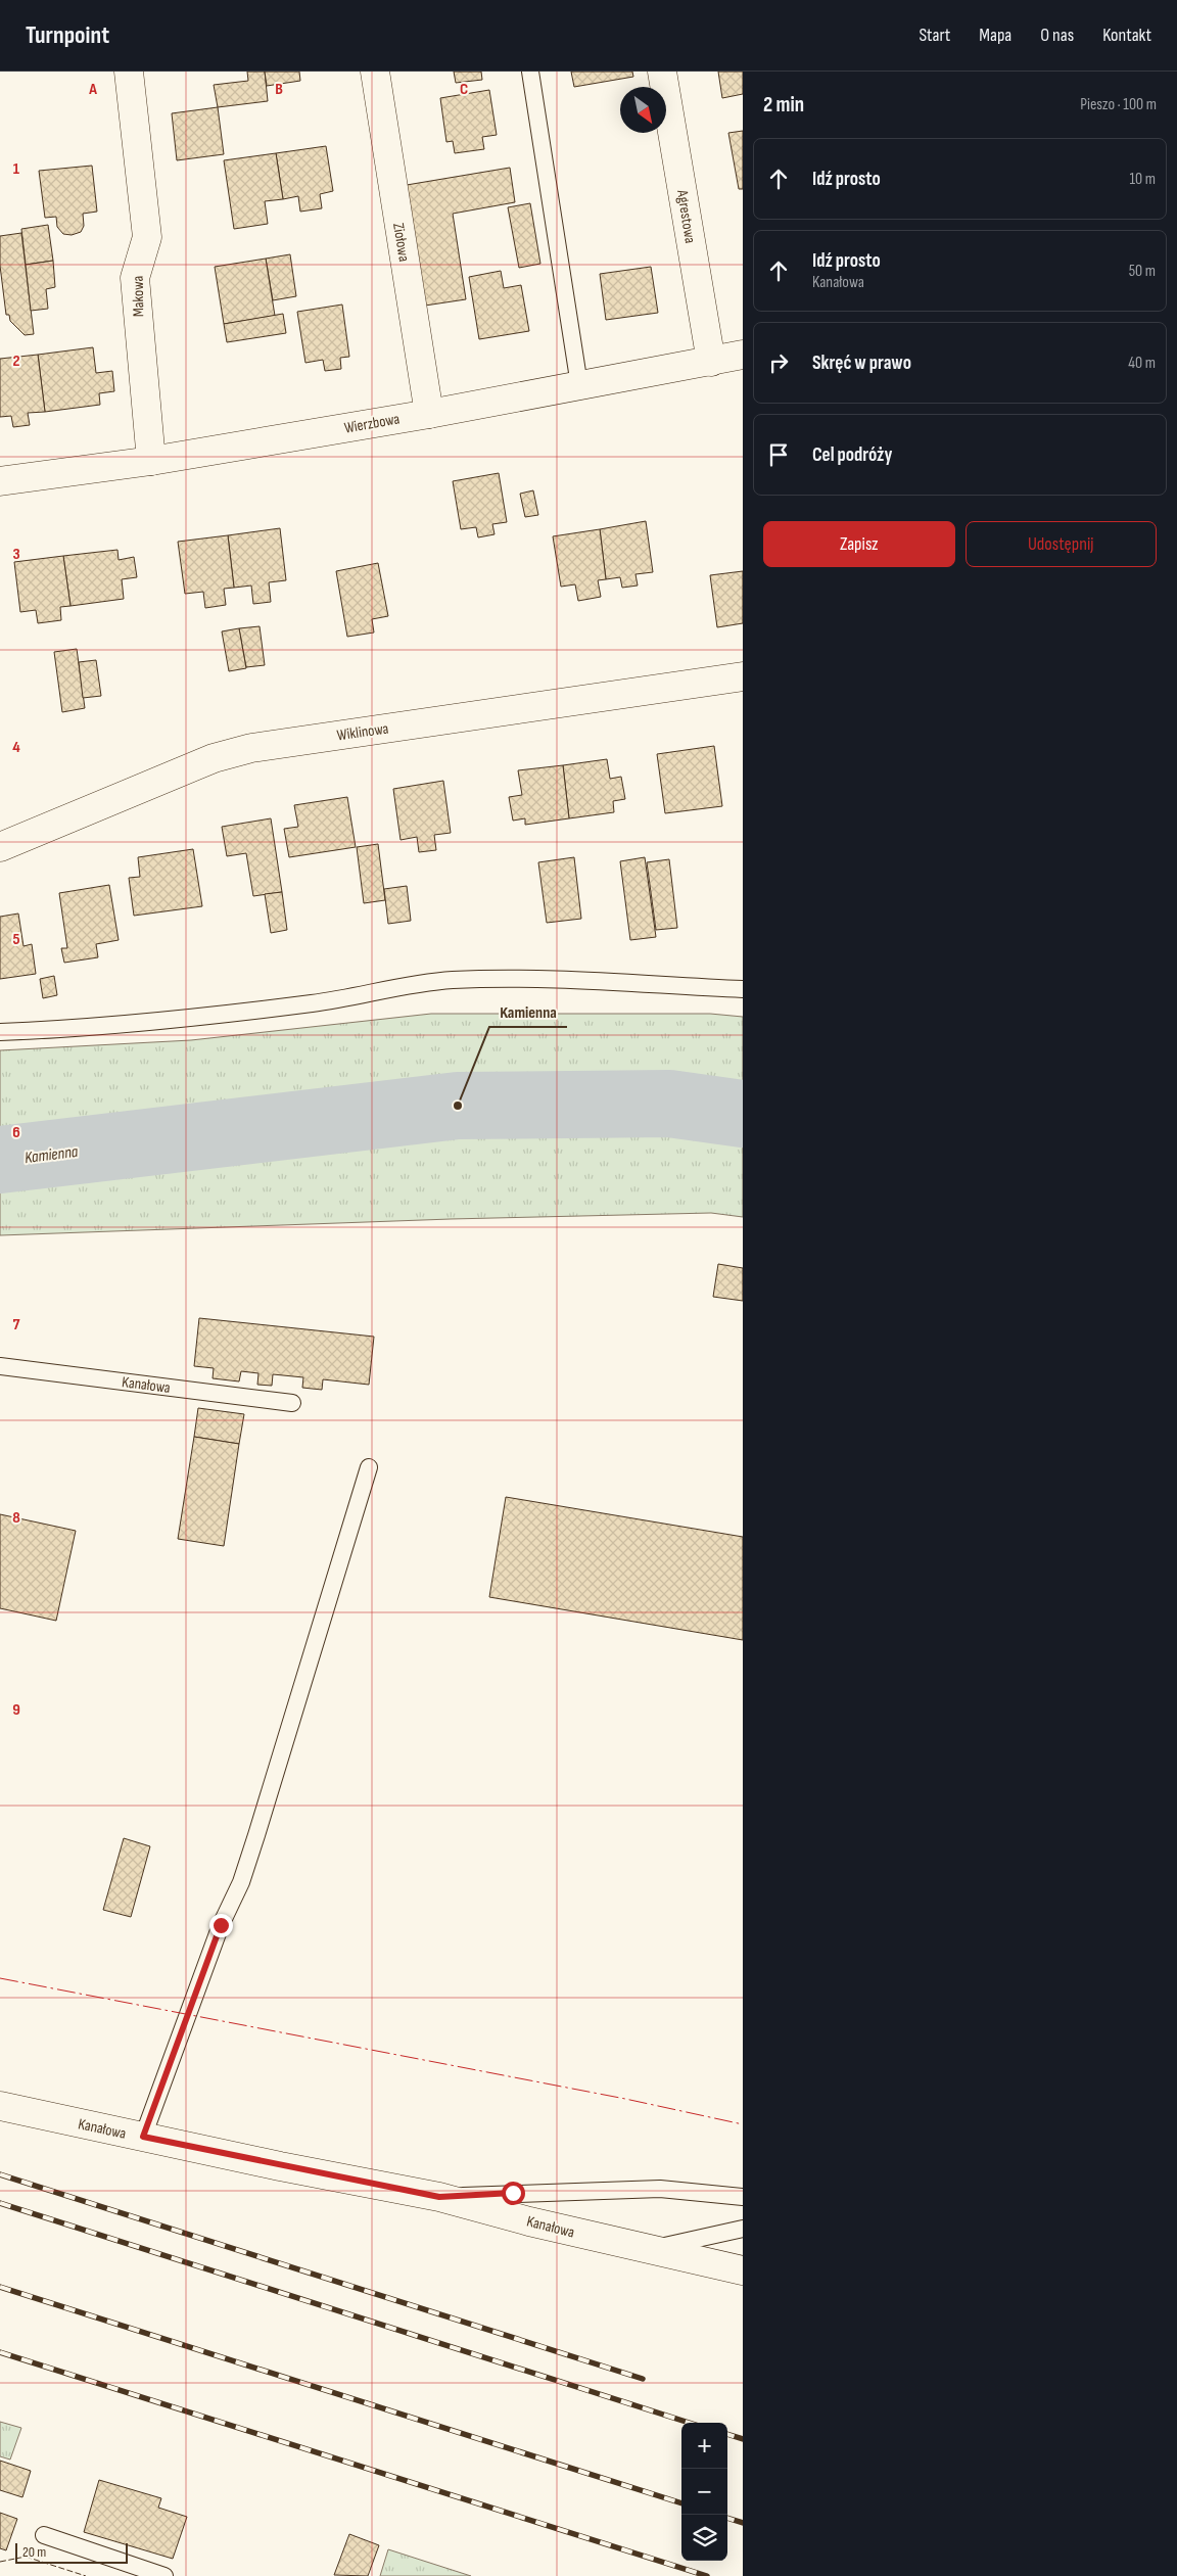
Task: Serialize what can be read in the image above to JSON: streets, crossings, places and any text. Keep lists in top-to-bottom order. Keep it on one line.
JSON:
{"streets":{"street":["Agrestowa","Ziołowa","Makowa","Wierzbowa","Wiklinowa","Kanałowa"]},"crossings":[["Agrestowa","Wierzbowa"],["Ziołowa","Wierzbowa"],["Makowa","Wierzbowa"]],"water":["Kamienna"],"places":["Kamienna"],"scale_bar":"20 m","north":"bottom right","page":{"header":"Turnpoint","nav":["Start","Mapa","O nas","Kontakt"],"heading":["2 min","Pieszo · 100 m"],"list":[["Idź prosto","10 m"],["Idź prosto","Kanałowa","50 m"],["Skręć w prawo","40 m"],"Cel podróży"],"buttons":["Zapisz","Udostępnij"],"map_buttons":["+","−"],"scale":"20 m"},"grid":{"columns":["A","B","C"],"rows":["1","2","3","4","5","6","7","8","9"]}}
